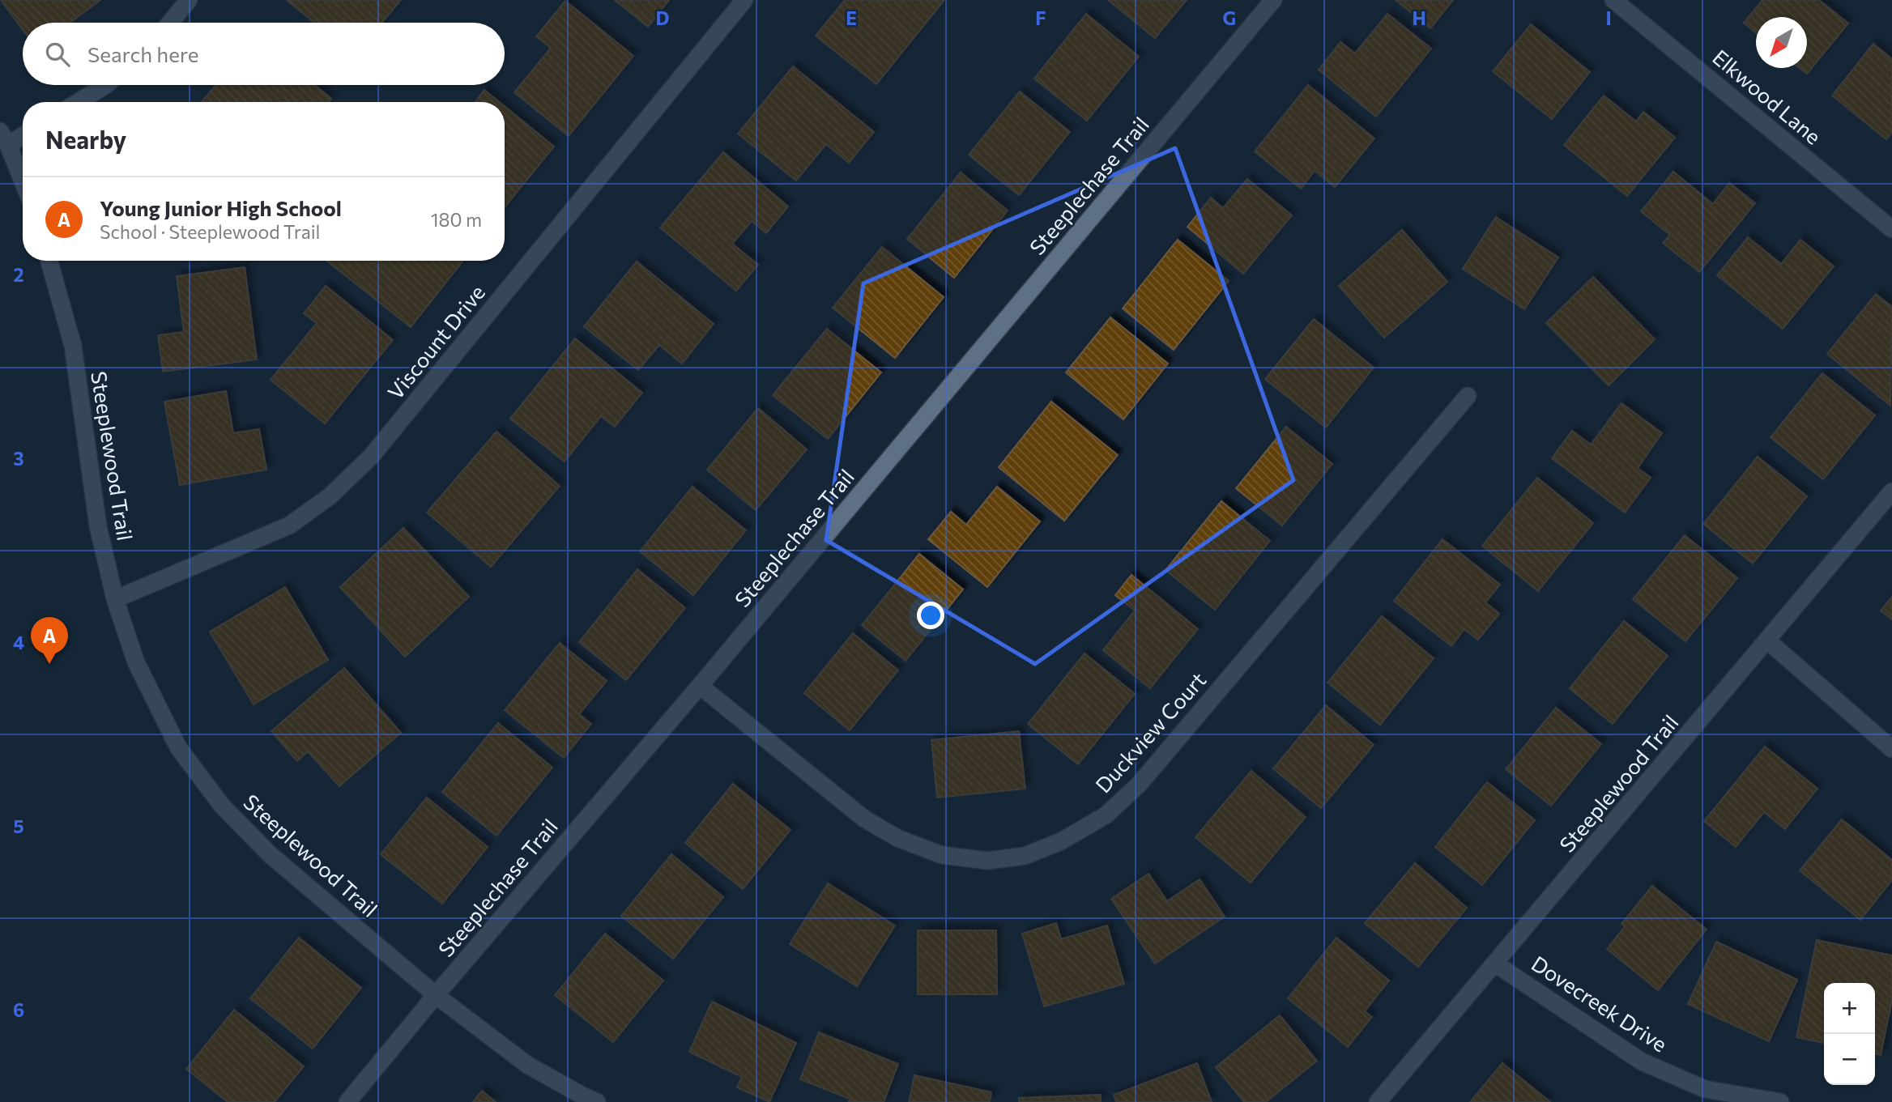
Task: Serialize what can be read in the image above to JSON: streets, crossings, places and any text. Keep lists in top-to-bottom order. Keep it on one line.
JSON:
{"streets":{"street":["Elkwood Lane","Steeplechase Trail","Viscount Drive","Steeplewood Trail","Duckview Court","Dovecreek Drive"]},"crossings":[["Steeplechase Trail","Steeplewood Trail"],["Steeplechase Trail","Duckview Court"],["Viscount Drive","Steeplewood Trail"],["Steeplewood Trail","Dovecreek Drive"]],"north":"bottom left","page":{"search":"Search here","heading":"Nearby","list":[{"mark":"A","name":"Young Junior High School","note":"School · Steeplewood Trail","value":"180 m"}],"pins":"A","map_buttons":["+","−"]},"grid":{"columns":["D","E","F","G","H","I"],"rows":["2","3","4","5","6"]}}
